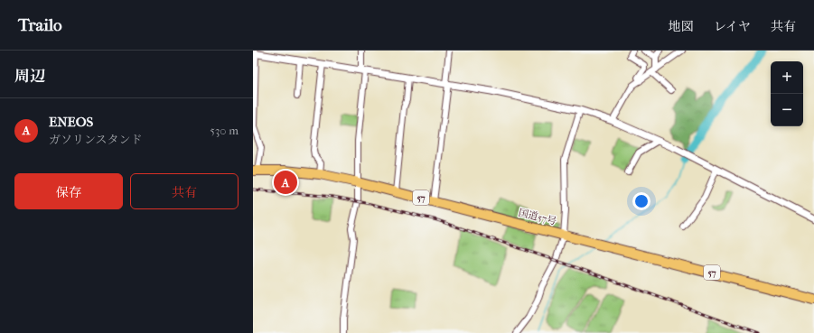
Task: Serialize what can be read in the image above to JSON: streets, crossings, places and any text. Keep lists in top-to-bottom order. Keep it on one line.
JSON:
{"streets":{"highway":["57","国道57号"]},"page":{"header":"Trailo","nav":["地図","レイヤ","共有"],"heading":"周辺","map_buttons":["+","−"],"list":[{"mark":"A","name":"ENEOS","note":"ガソリンスタンド","value":"530 m"}],"buttons":["保存","共有"],"pins":"A"}}
